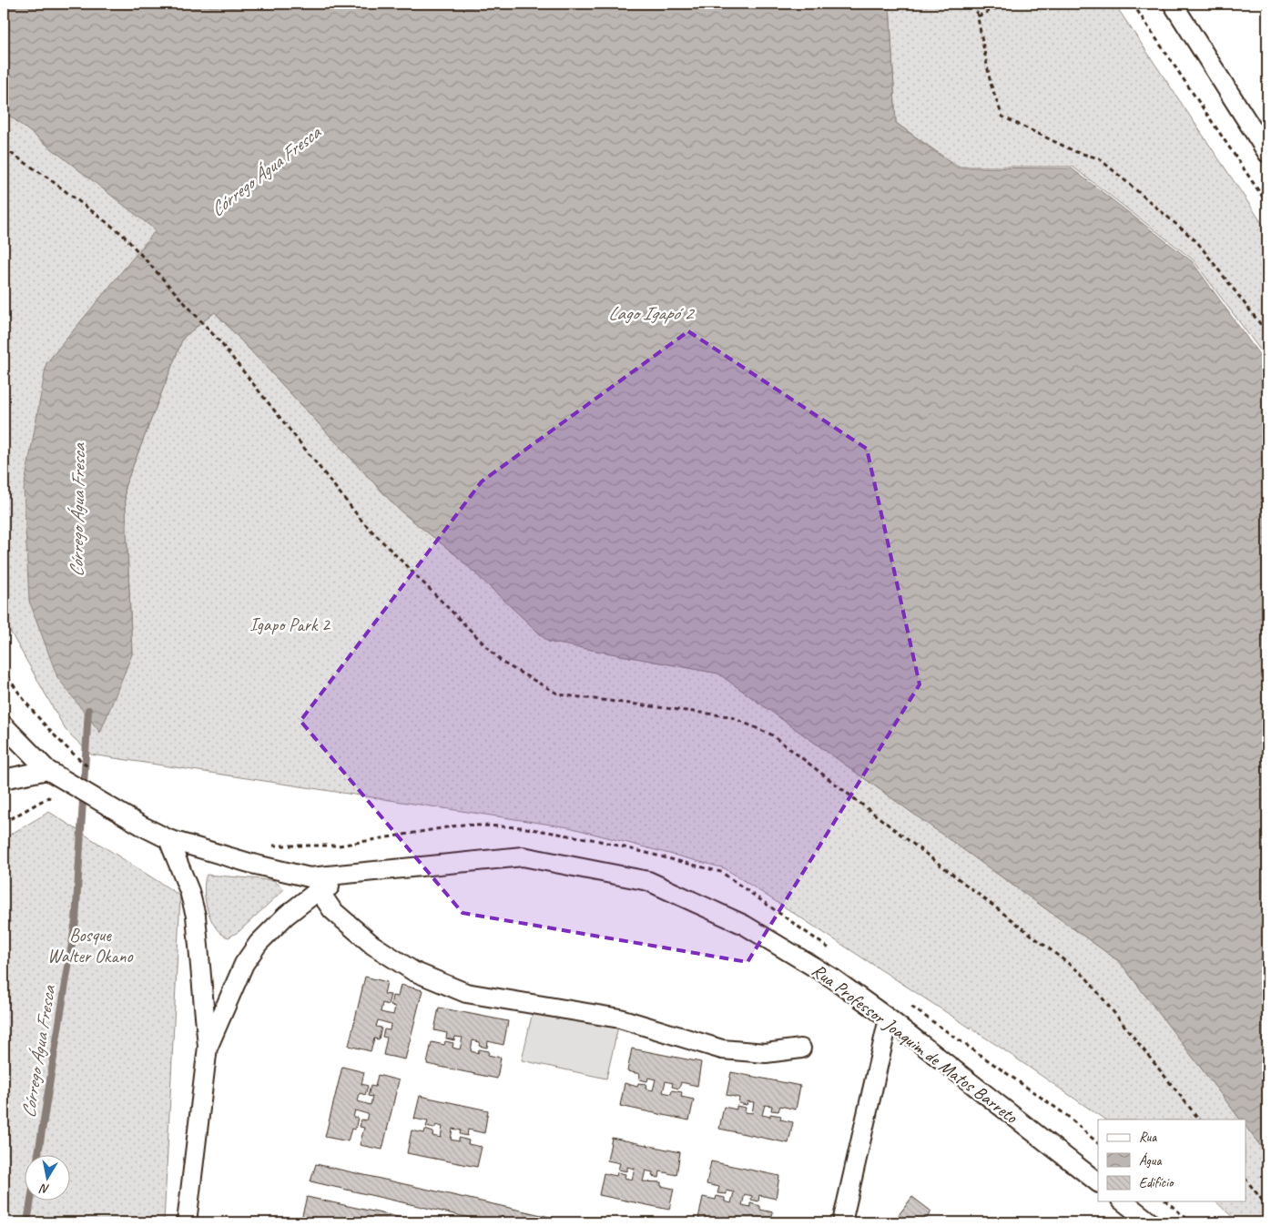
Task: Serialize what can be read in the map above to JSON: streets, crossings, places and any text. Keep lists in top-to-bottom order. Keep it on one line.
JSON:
{"streets":{"street":["Rua Professor Joaquim de Matos Barreto"]},"water":["Córrego Água Fresca","Lago Igapó 2"],"parks":["Igapo Park 2","Bosque Walter Okano"],"legend":["Rua","Água","Edifício"],"north":"bottom"}
